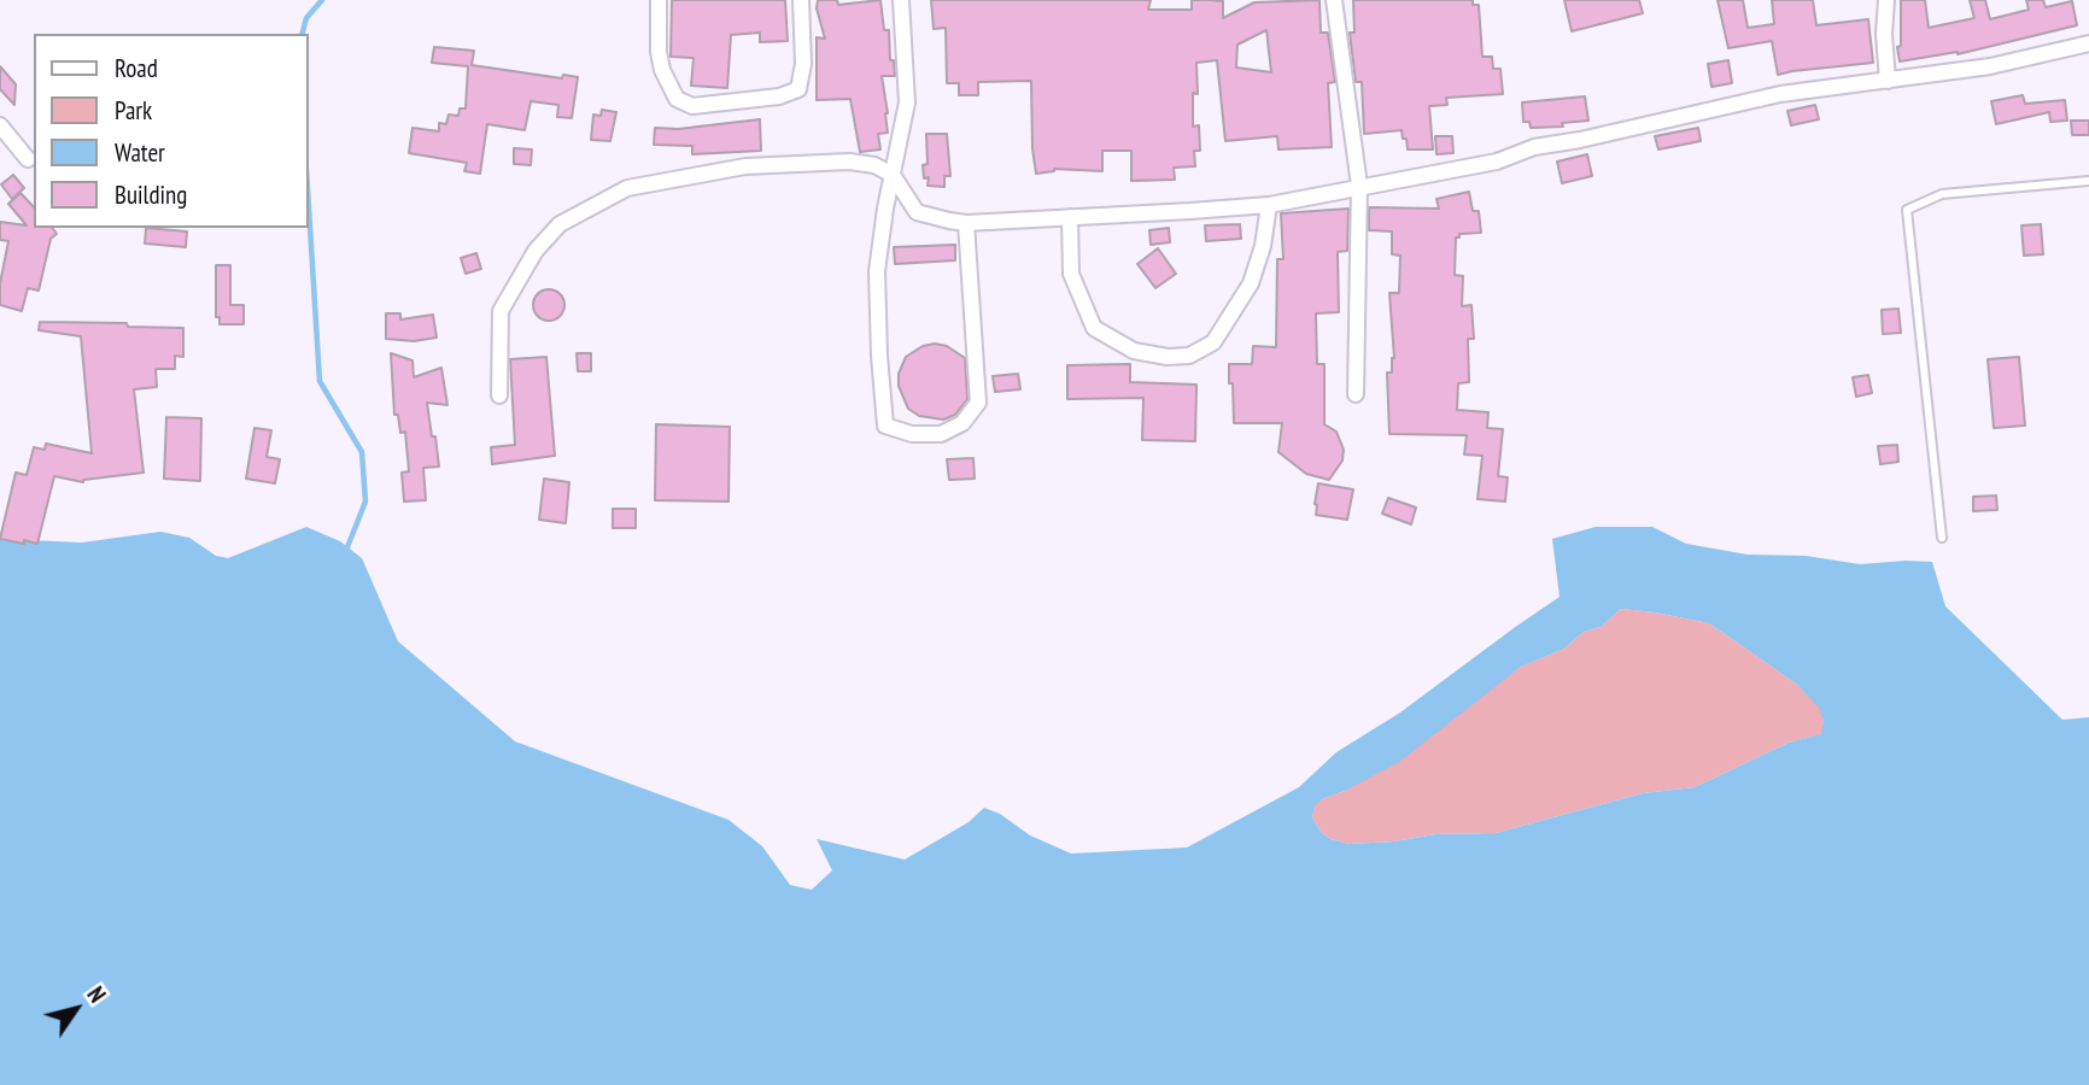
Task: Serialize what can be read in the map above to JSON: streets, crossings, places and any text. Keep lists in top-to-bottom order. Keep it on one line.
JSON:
{"legend":["Road","Park","Water","Building"],"north":"top right"}
